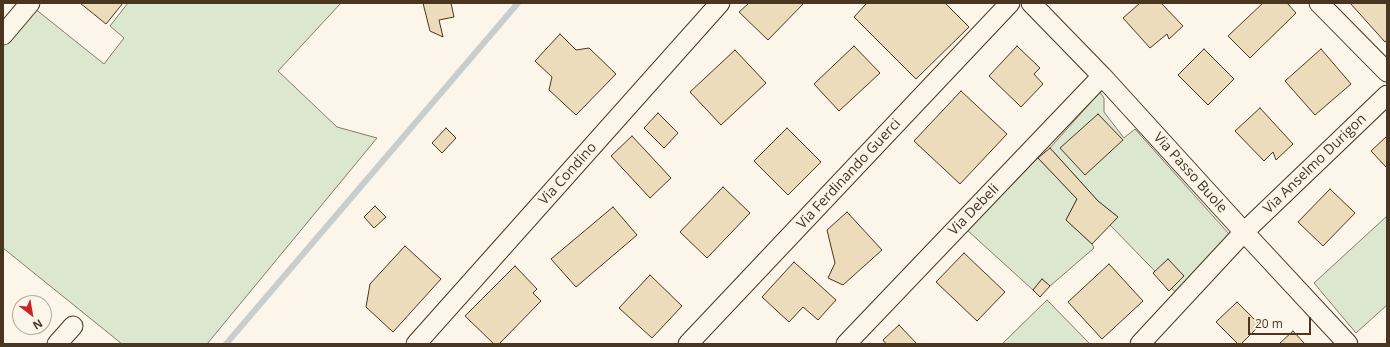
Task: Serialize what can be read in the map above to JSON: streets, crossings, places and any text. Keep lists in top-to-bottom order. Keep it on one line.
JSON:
{"streets":{"street":["Via Anselmo Durigon","Via Passo Buole","Via Condino","Via Ferdinando Guerci","Via Debeli"]},"crossings":[["Via Anselmo Durigon","Via Passo Buole"],["Via Passo Buole","Via Debeli"]],"scale_bar":"20 m","north":"bottom right"}
